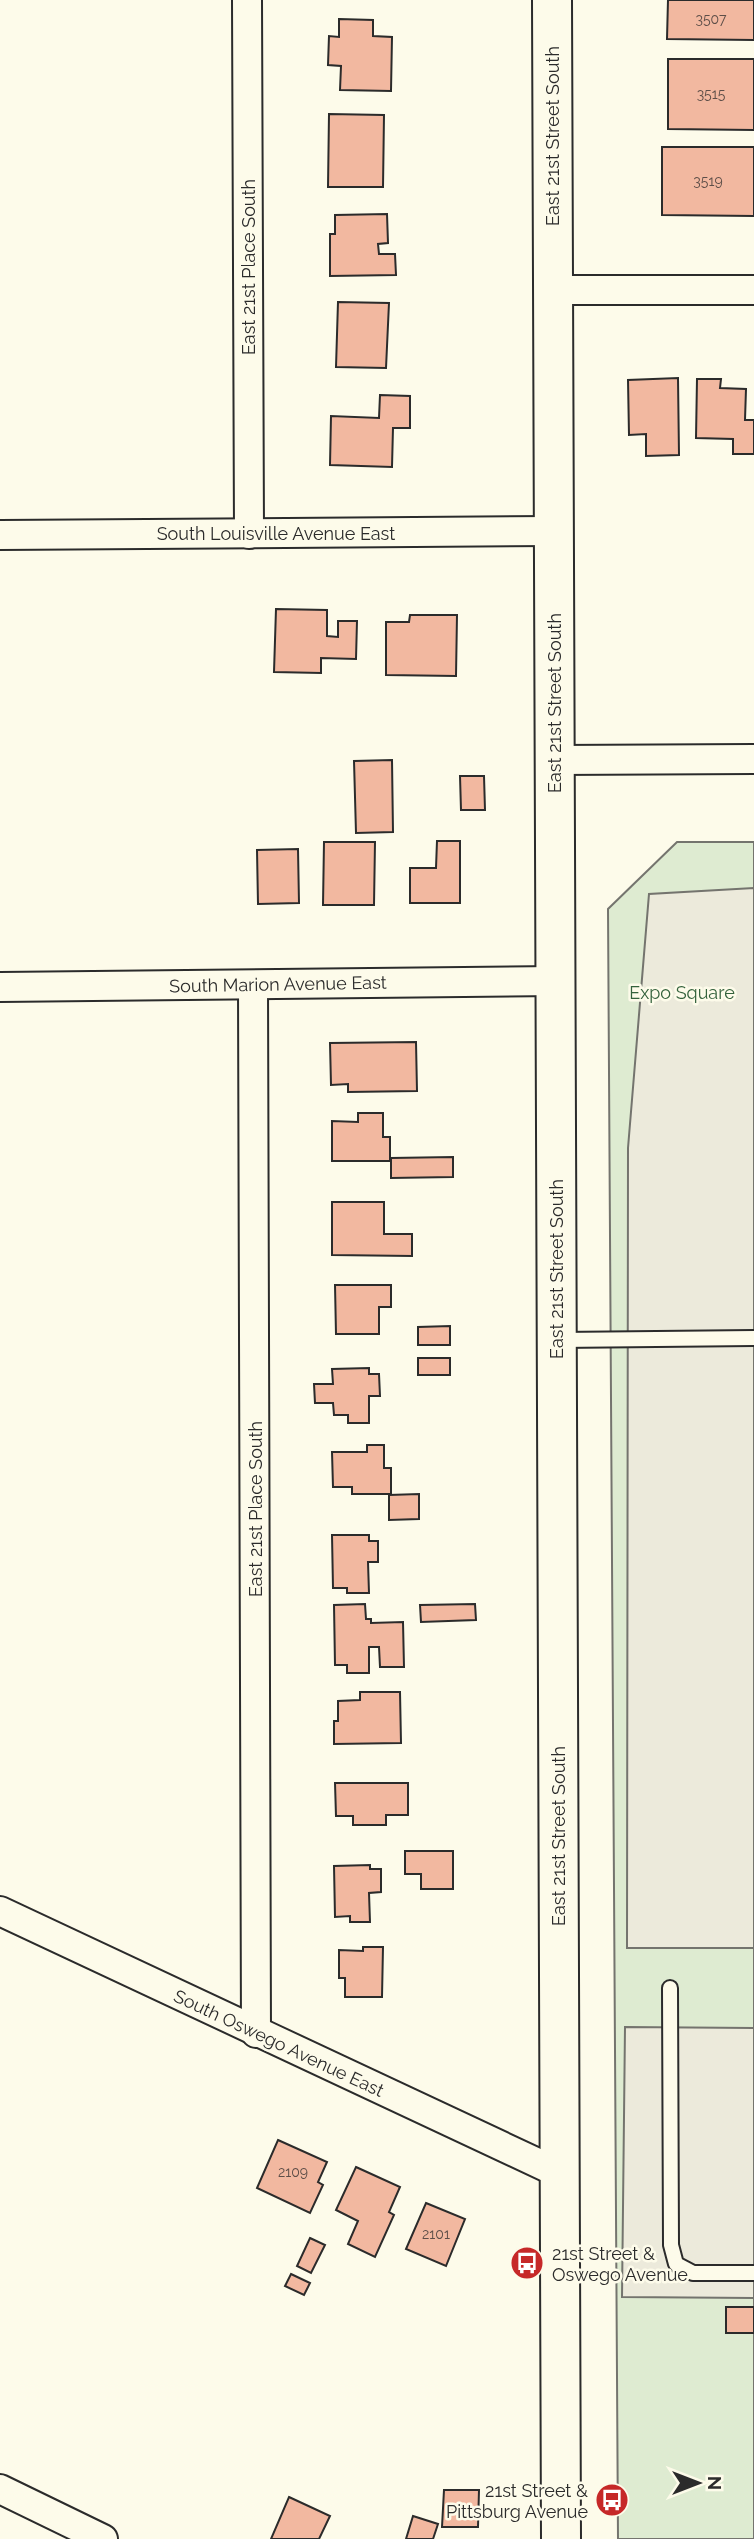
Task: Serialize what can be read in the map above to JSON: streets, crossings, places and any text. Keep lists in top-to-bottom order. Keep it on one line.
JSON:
{"streets":{"main road":["East 21st Street South"],"street":["East 21st Place South","South Louisville Avenue East","South Marion Avenue East","South Oswego Avenue East"]},"crossings":[["East 21st Street South","South Louisville Avenue East"],["East 21st Street South","South Marion Avenue East"],["East 21st Street South","South Oswego Avenue East"],["East 21st Place South","South Louisville Avenue East"],["East 21st Place South","South Marion Avenue East"],["East 21st Place South","South Oswego Avenue East"]],"parks":["Expo Square"],"places":{"bus stop":["21st Street & Oswego Avenue","21st Street & Pittsburg Avenue"]},"house_numbers":["3507","3515","3519","2109","2101"],"north":"right"}
